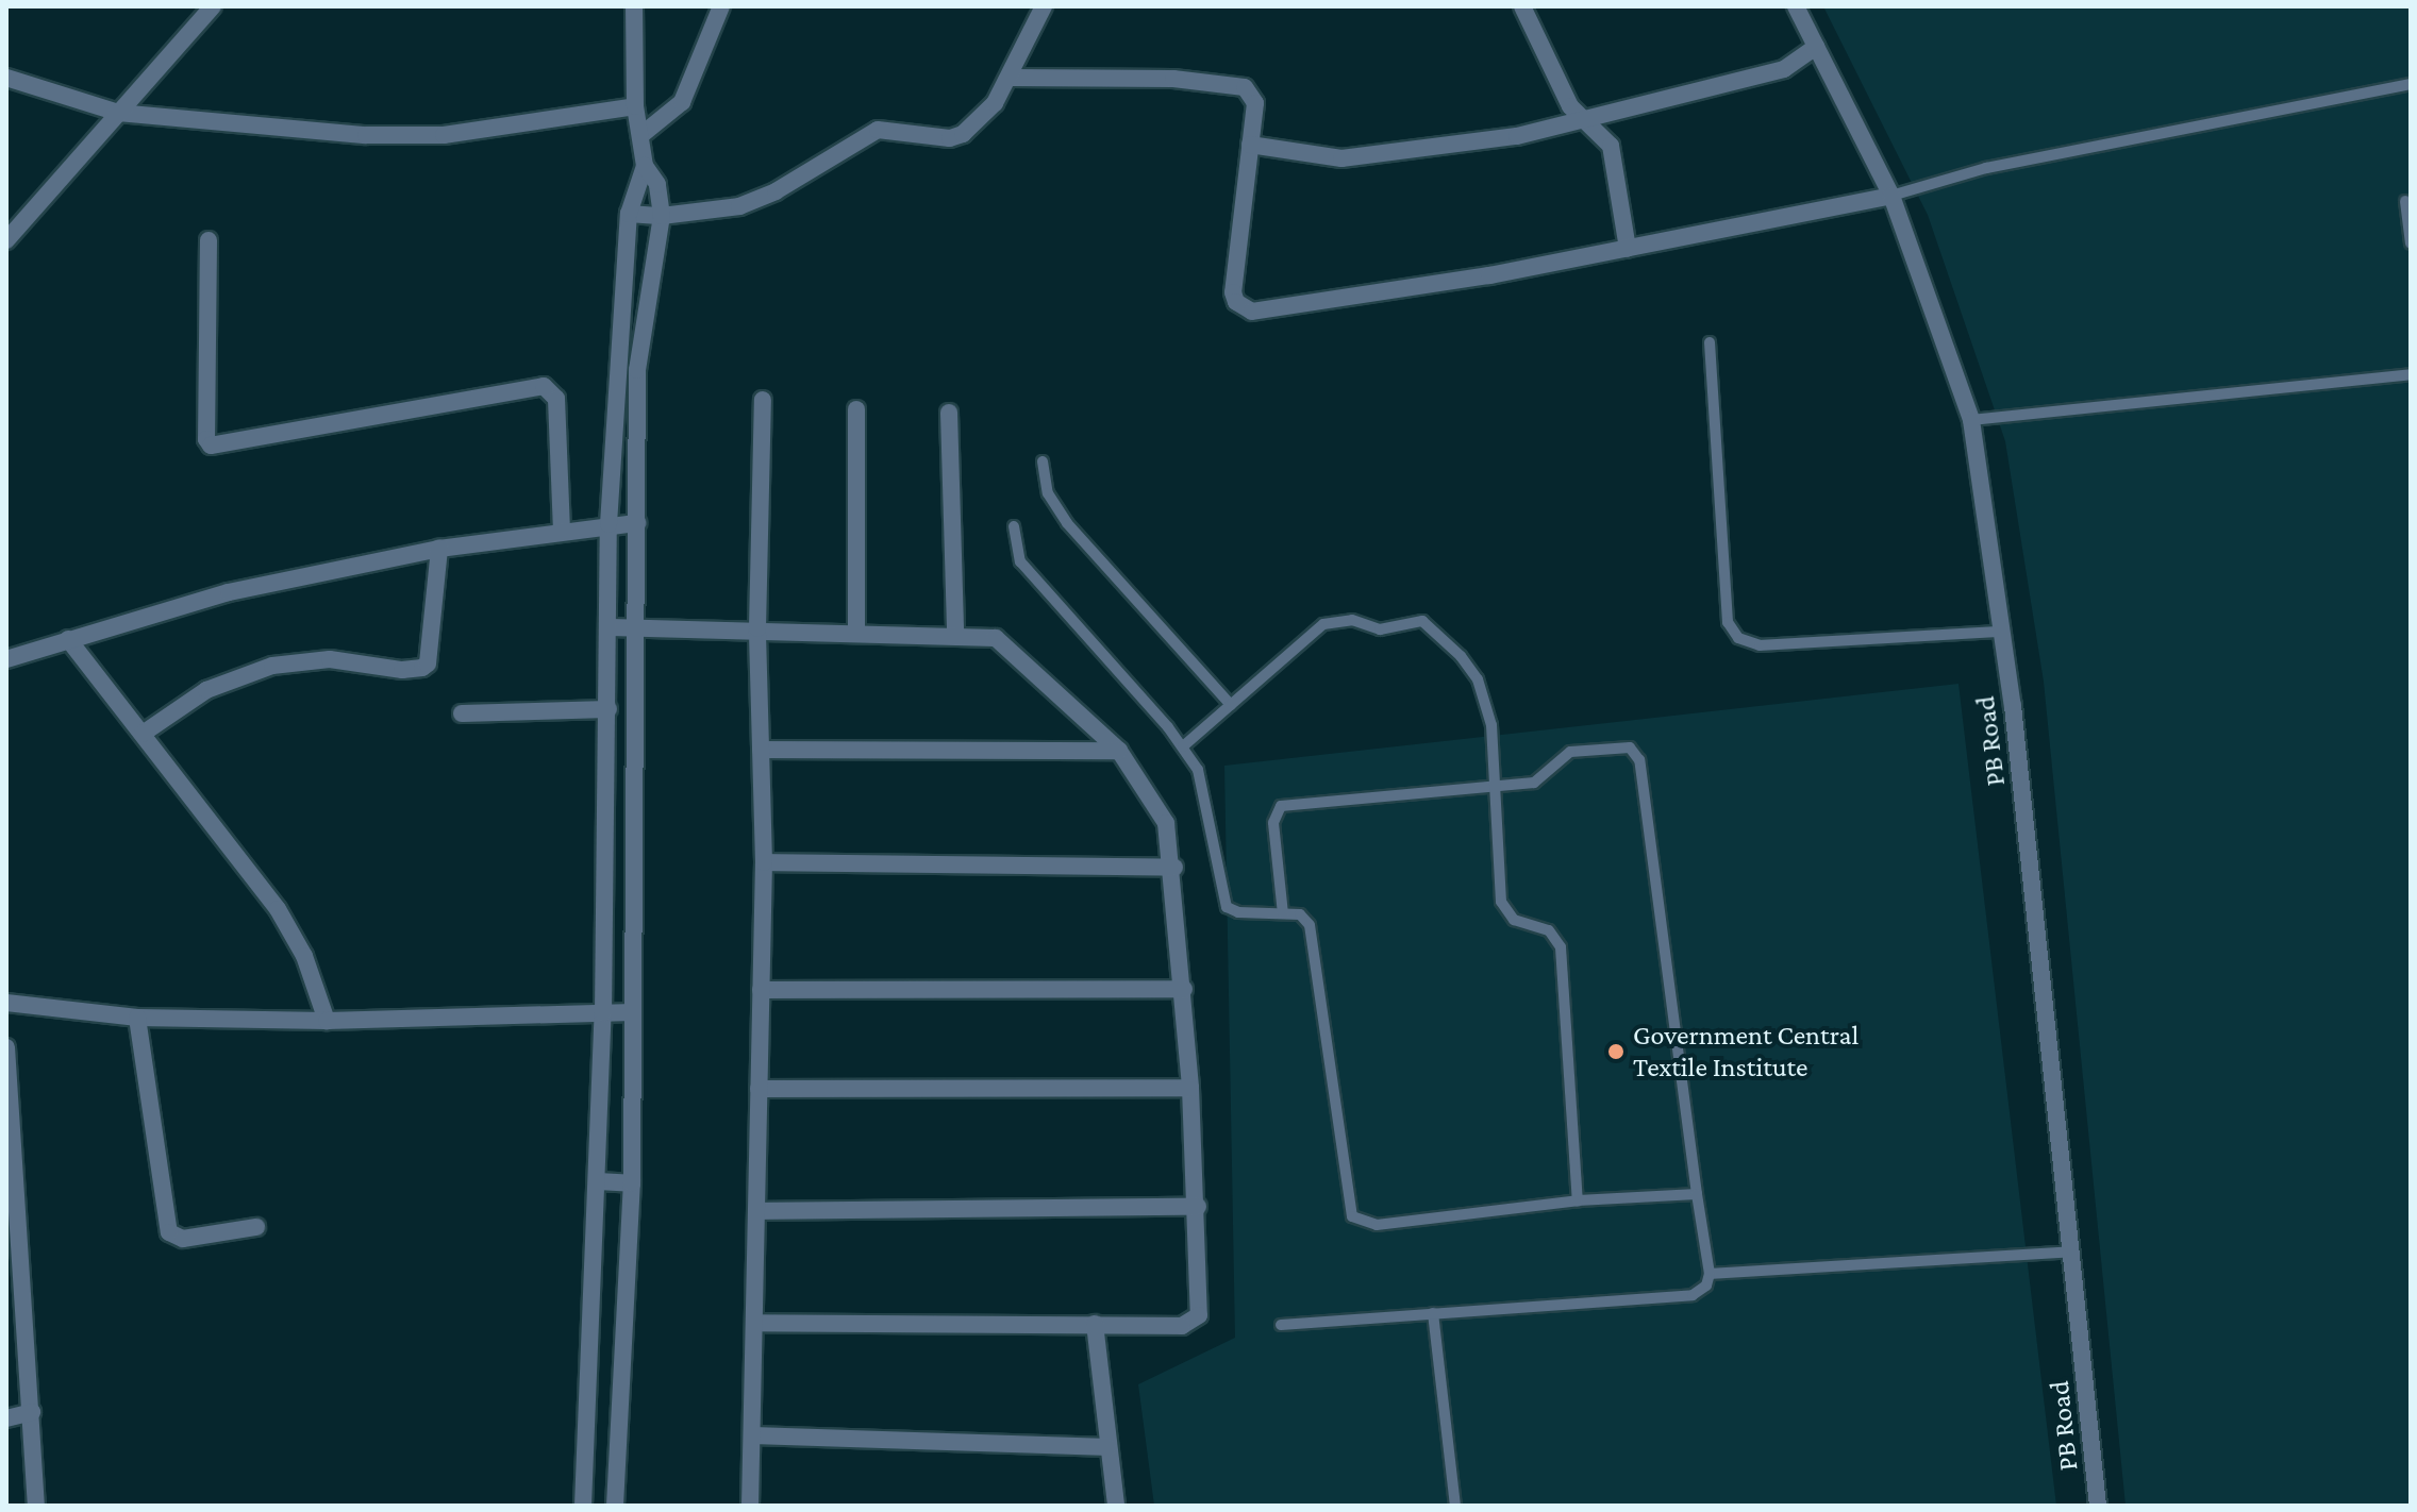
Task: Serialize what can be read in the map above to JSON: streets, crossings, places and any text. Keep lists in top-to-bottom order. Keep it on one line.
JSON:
{"streets":{"street":["PB Road"]},"places":["Government Central Textile Institute"]}
